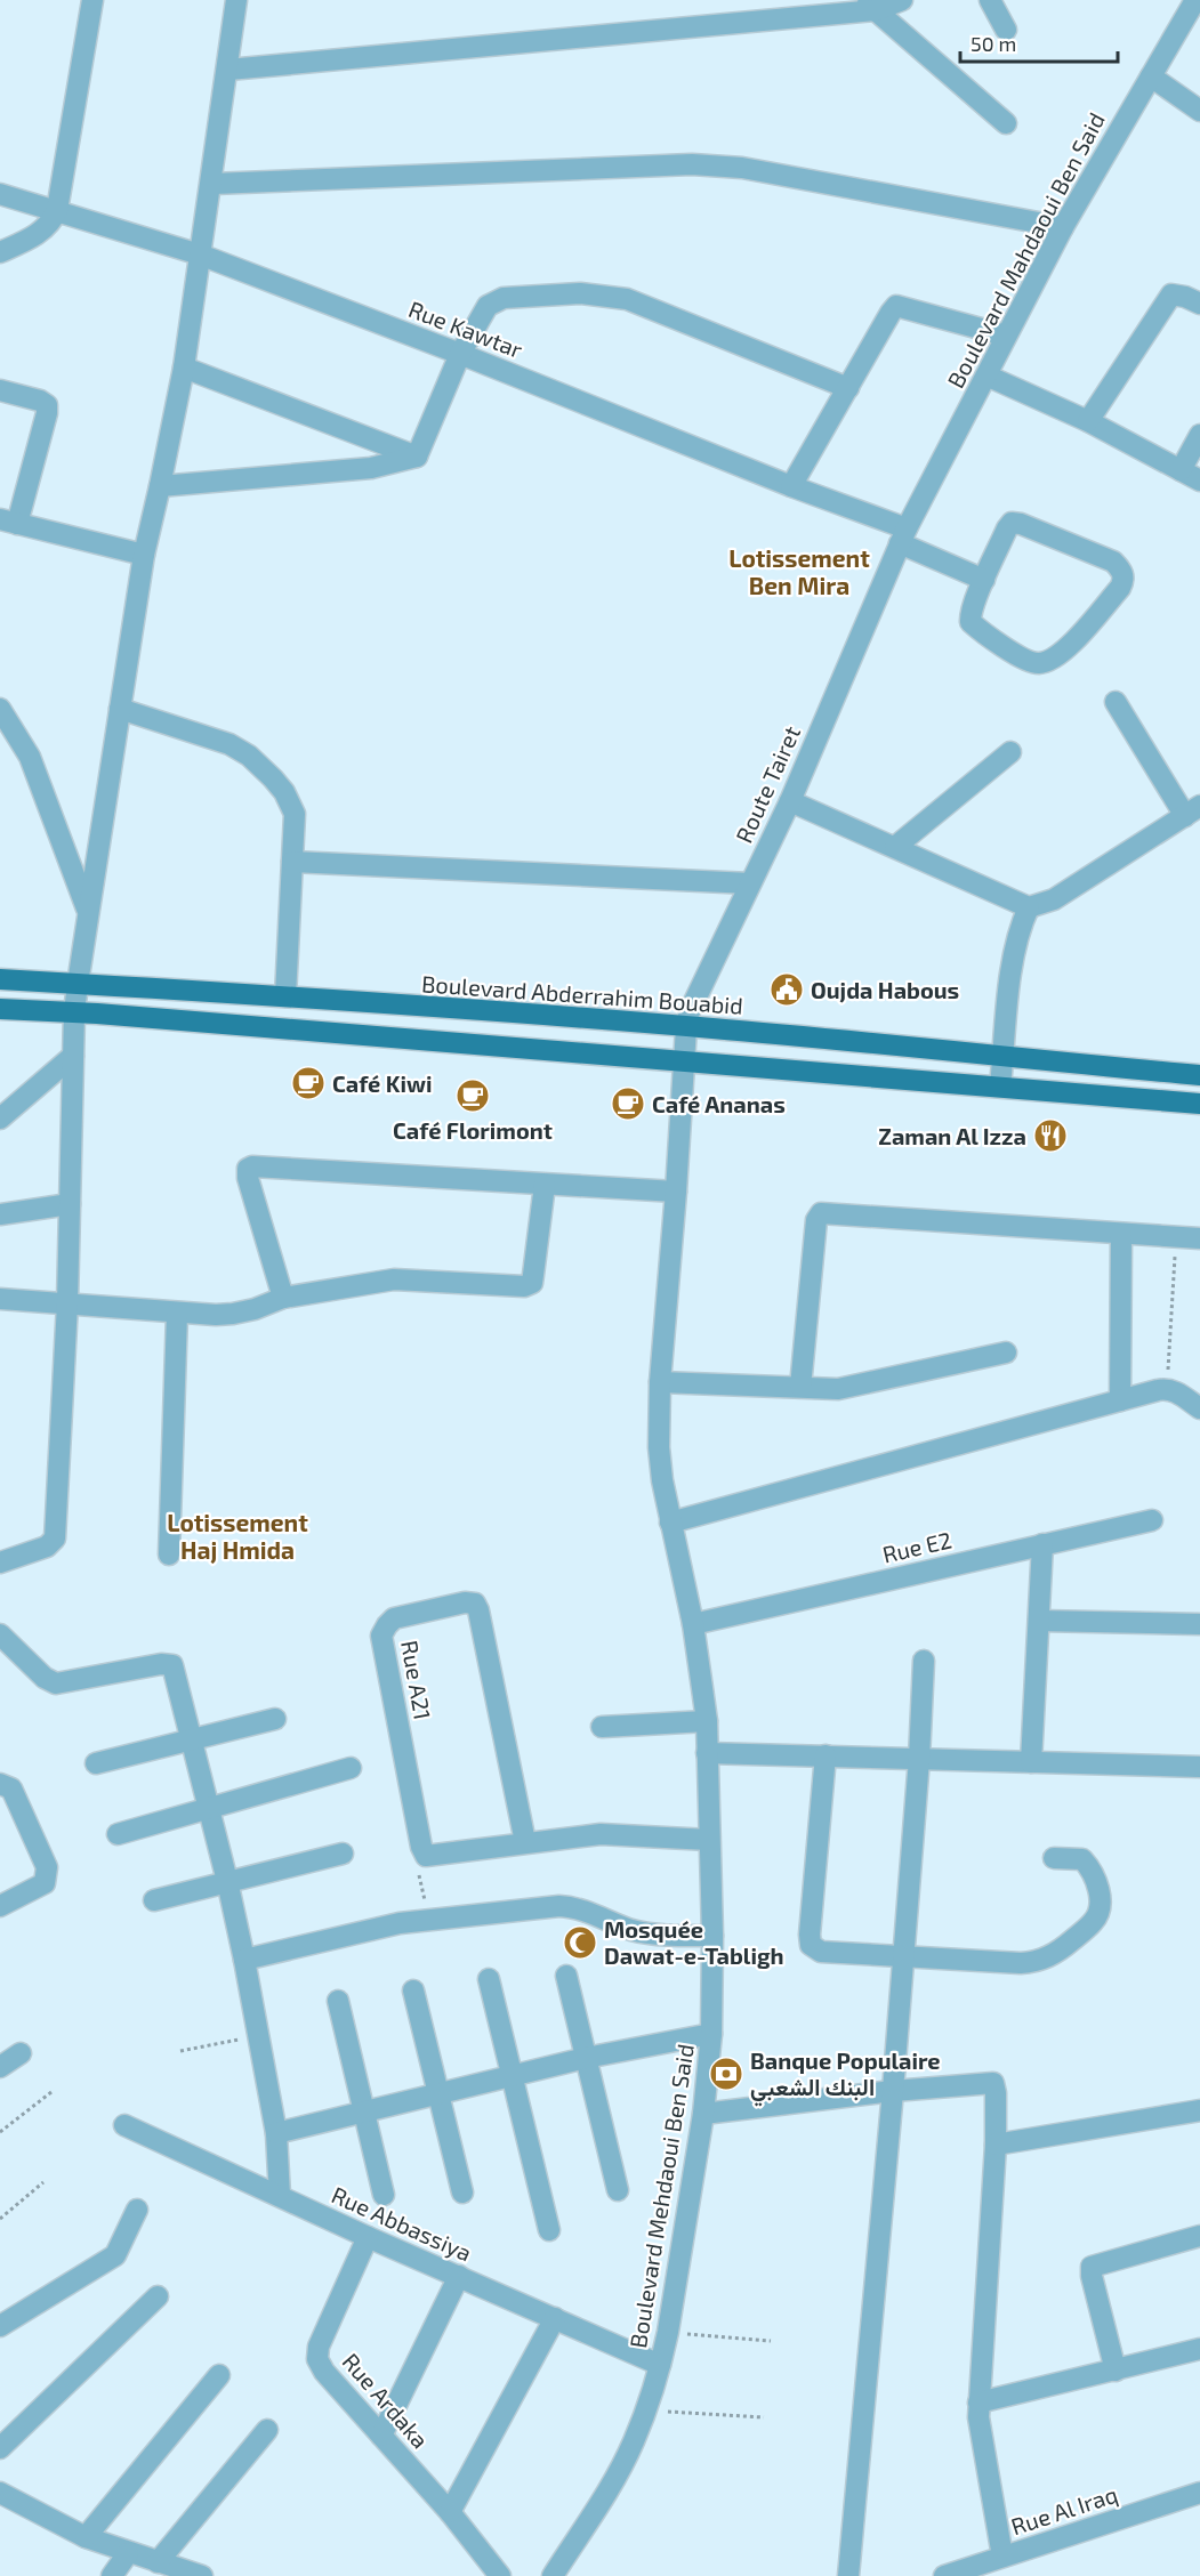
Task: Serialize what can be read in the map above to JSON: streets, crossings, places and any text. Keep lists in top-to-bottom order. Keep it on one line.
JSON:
{"streets":{"main road":["Boulevard Abderrahim Bouabid"],"street":["Boulevard Mahdaoui Ben Said","Rue Kawtar","Route Tairet","Rue E2","Rue A21","Boulevard Mehdaoui Ben Said","Rue Abbassiya","Rue Ardaka","Rue Al Iraq"]},"crossings":[["Boulevard Mahdaoui Ben Said","Rue Kawtar"],["Boulevard Mahdaoui Ben Said","Route Tairet"],["Rue Kawtar","Route Tairet"],["Route Tairet","Boulevard Abderrahim Bouabid"],["Route Tairet","Boulevard Mehdaoui Ben Said"],["Rue E2","Boulevard Mehdaoui Ben Said"],["Boulevard Mehdaoui Ben Said","Rue Abbassiya"],["Rue Abbassiya","Rue Ardaka"]],"districts":["Lotissement Ben Mira","Lotissement Haj Hmida"],"places":{"public building":["Oujda Habous"],"cafe":["Café Kiwi","Café Florimont","Café Ananas"],"restaurant":["Zaman Al Izza"],"mosque":["Mosquée Dawat-e-Tabligh"],"bank":["Banque Populaire البنك الشعبي"]},"scale_bar":"50 m"}
